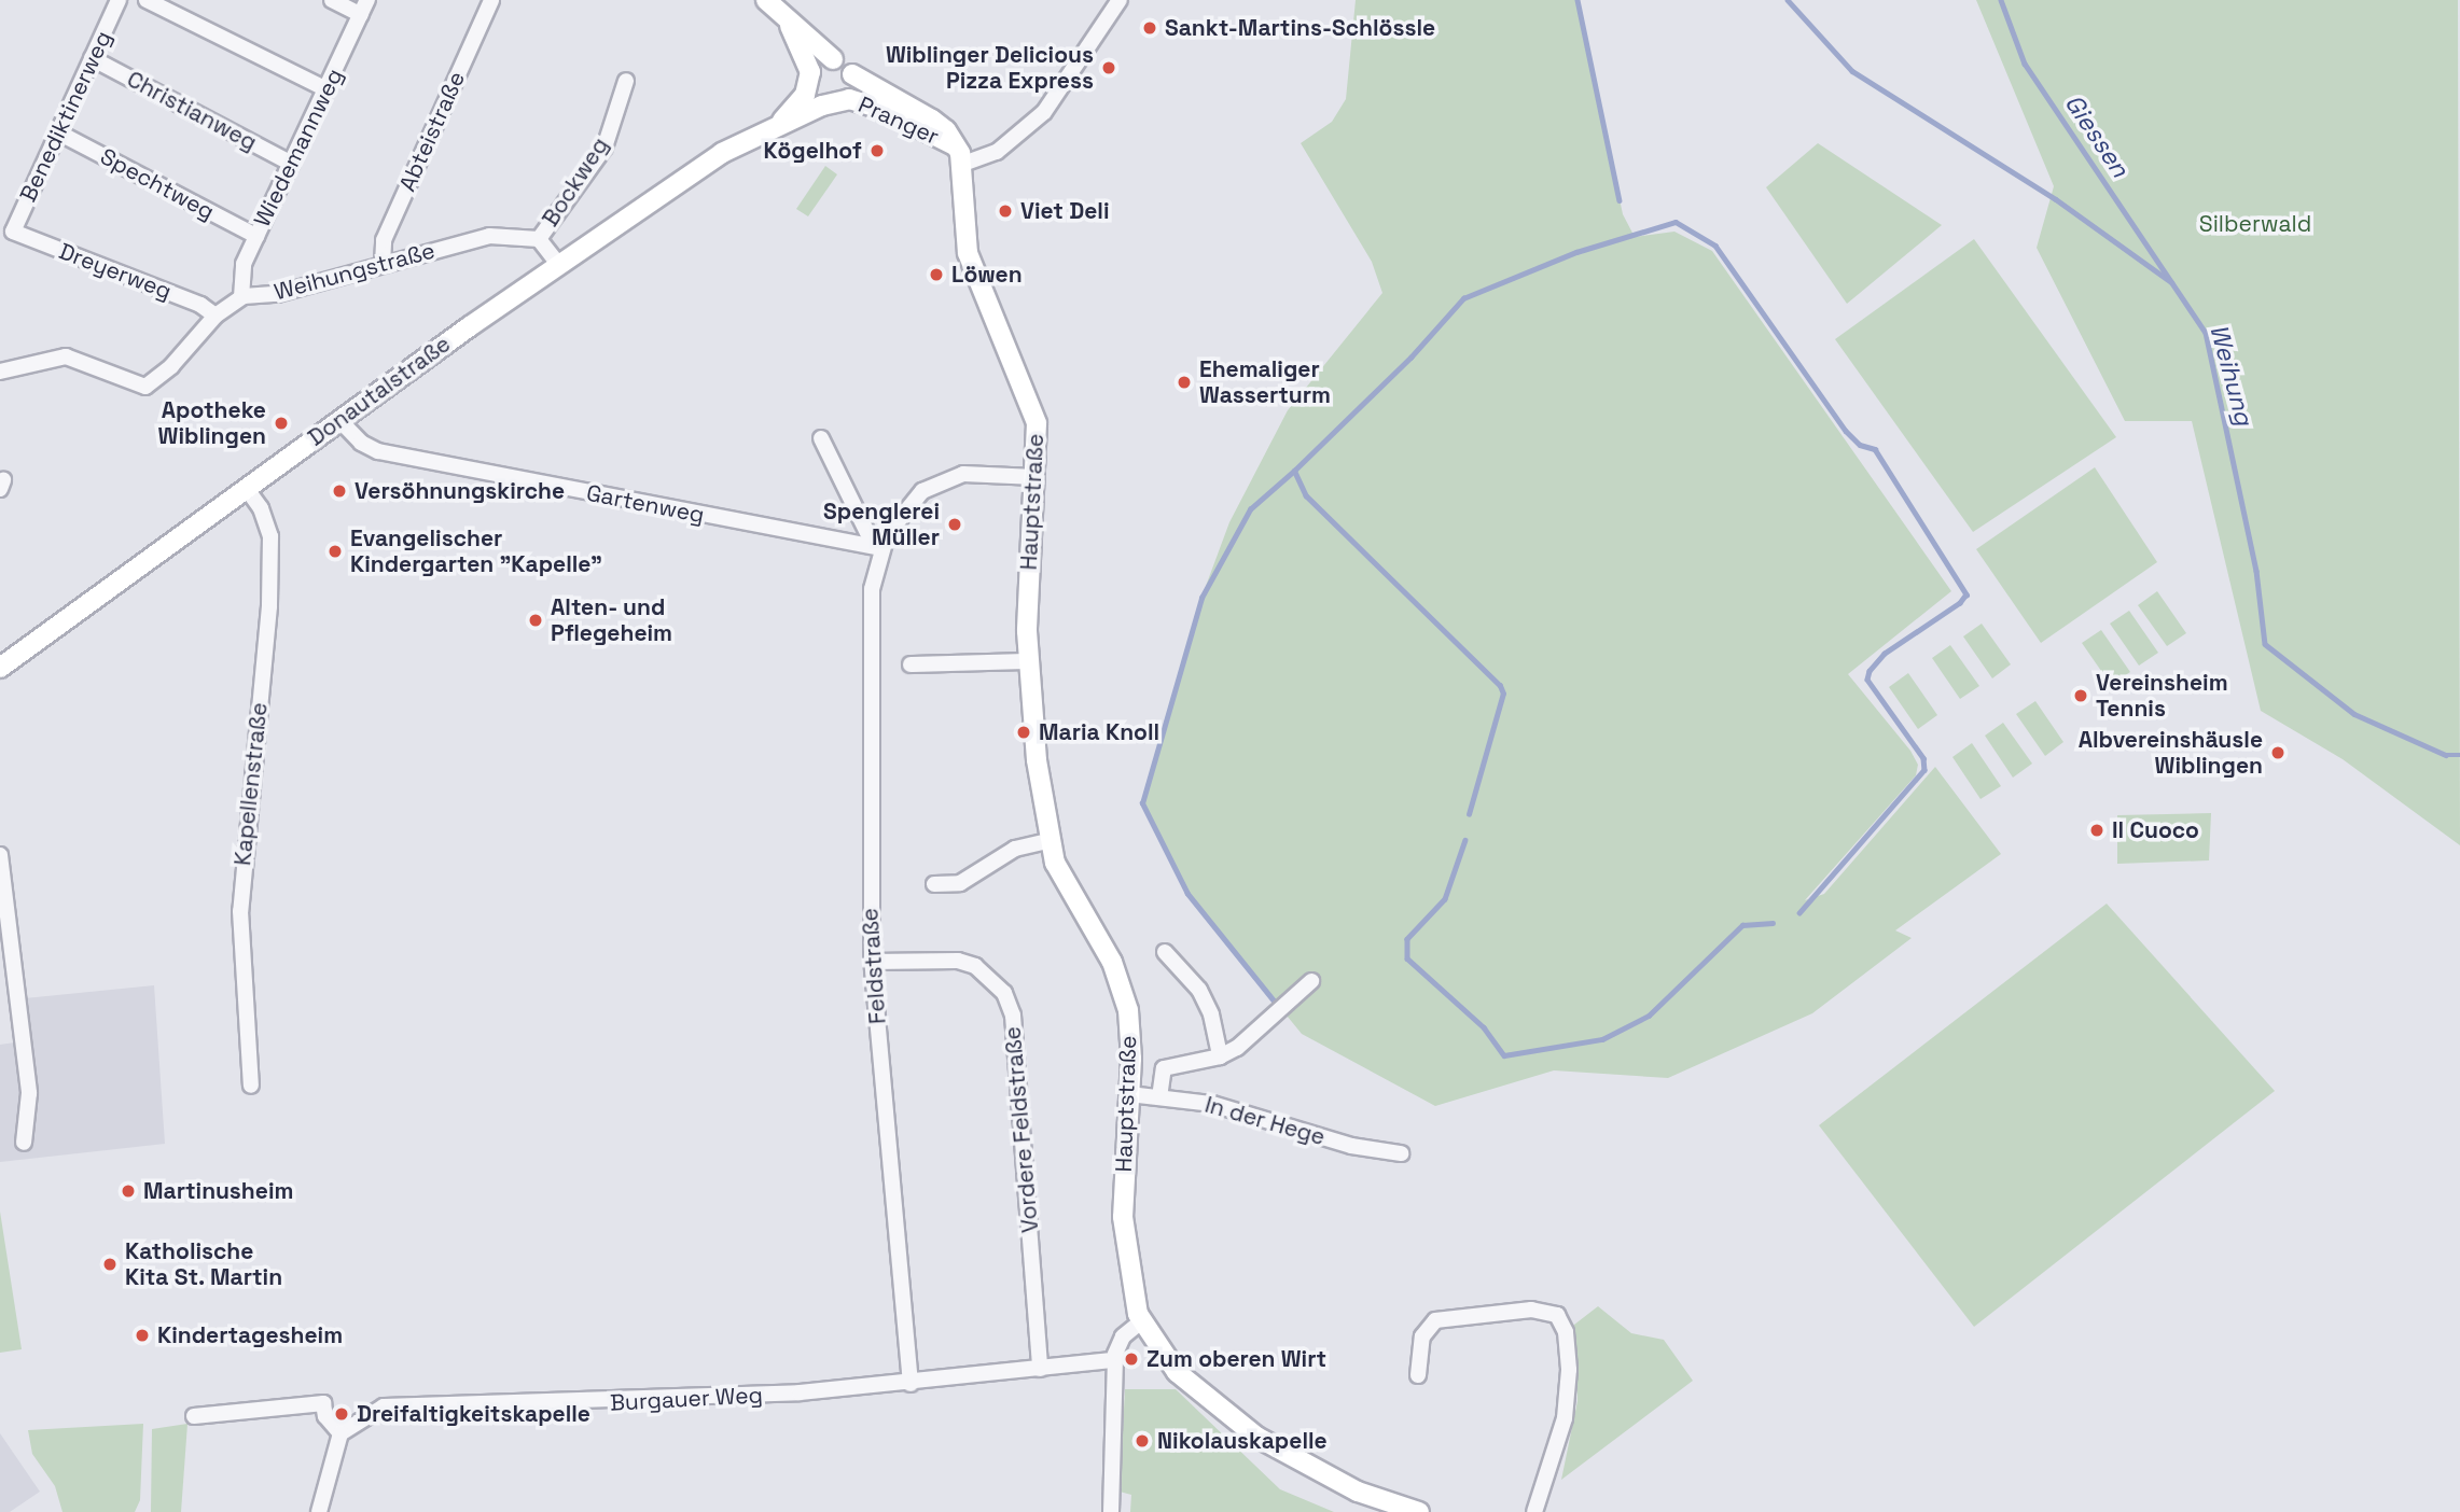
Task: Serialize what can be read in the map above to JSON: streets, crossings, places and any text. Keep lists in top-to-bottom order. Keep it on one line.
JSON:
{"streets":{"main road":["Pranger","Donautalstraße","Hauptstraße"],"street":["Christianweg","Benediktinerweg","Abteistraße","Wiedemannweg","Bockweg","Spechtweg","Dreyerweg","Weihungstraße","Gartenweg","Kapellenstraße","Feldstraße","In der Hege","Vordere Feldstraße","Burgauer Weg"]},"crossings":[["Christianweg","Benediktinerweg"],["Christianweg","Wiedemannweg"],["Benediktinerweg","Spechtweg"],["Benediktinerweg","Dreyerweg"],["Pranger","Donautalstraße"],["Pranger","Hauptstraße"],["Abteistraße","Weihungstraße"],["Wiedemannweg","Spechtweg"],["Wiedemannweg","Weihungstraße"],["Bockweg","Weihungstraße"],["Dreyerweg","Weihungstraße"],["Donautalstraße","Gartenweg"],["Donautalstraße","Kapellenstraße"],["Hauptstraße","Feldstraße"],["Hauptstraße","In der Hege"],["Gartenweg","Feldstraße"],["Feldstraße","Vordere Feldstraße"],["Feldstraße","Burgauer Weg"],["Vordere Feldstraße","Burgauer Weg"]],"water":["Giessen","Weihung"],"parks":["Silberwald"],"places":["Sankt-Martins-Schlössle","Wiblinger Delicious Pizza Express","Kögelhof","Viet Deli","Löwen","Ehemaliger Wasserturm","Apotheke Wiblingen","Versöhnungskirche","Spenglerei Müller","Evangelischer Kindergarten \"Kapelle\"","Alten- und Pflegeheim","Vereinsheim Tennis","Maria Knoll","Albvereinshäusle Wiblingen","Il Cuoco","Martinusheim","Katholische Kita St. Martin","Kindertagesheim","Zum oberen Wirt","Dreifaltigkeitskapelle","Nikolauskapelle"]}
